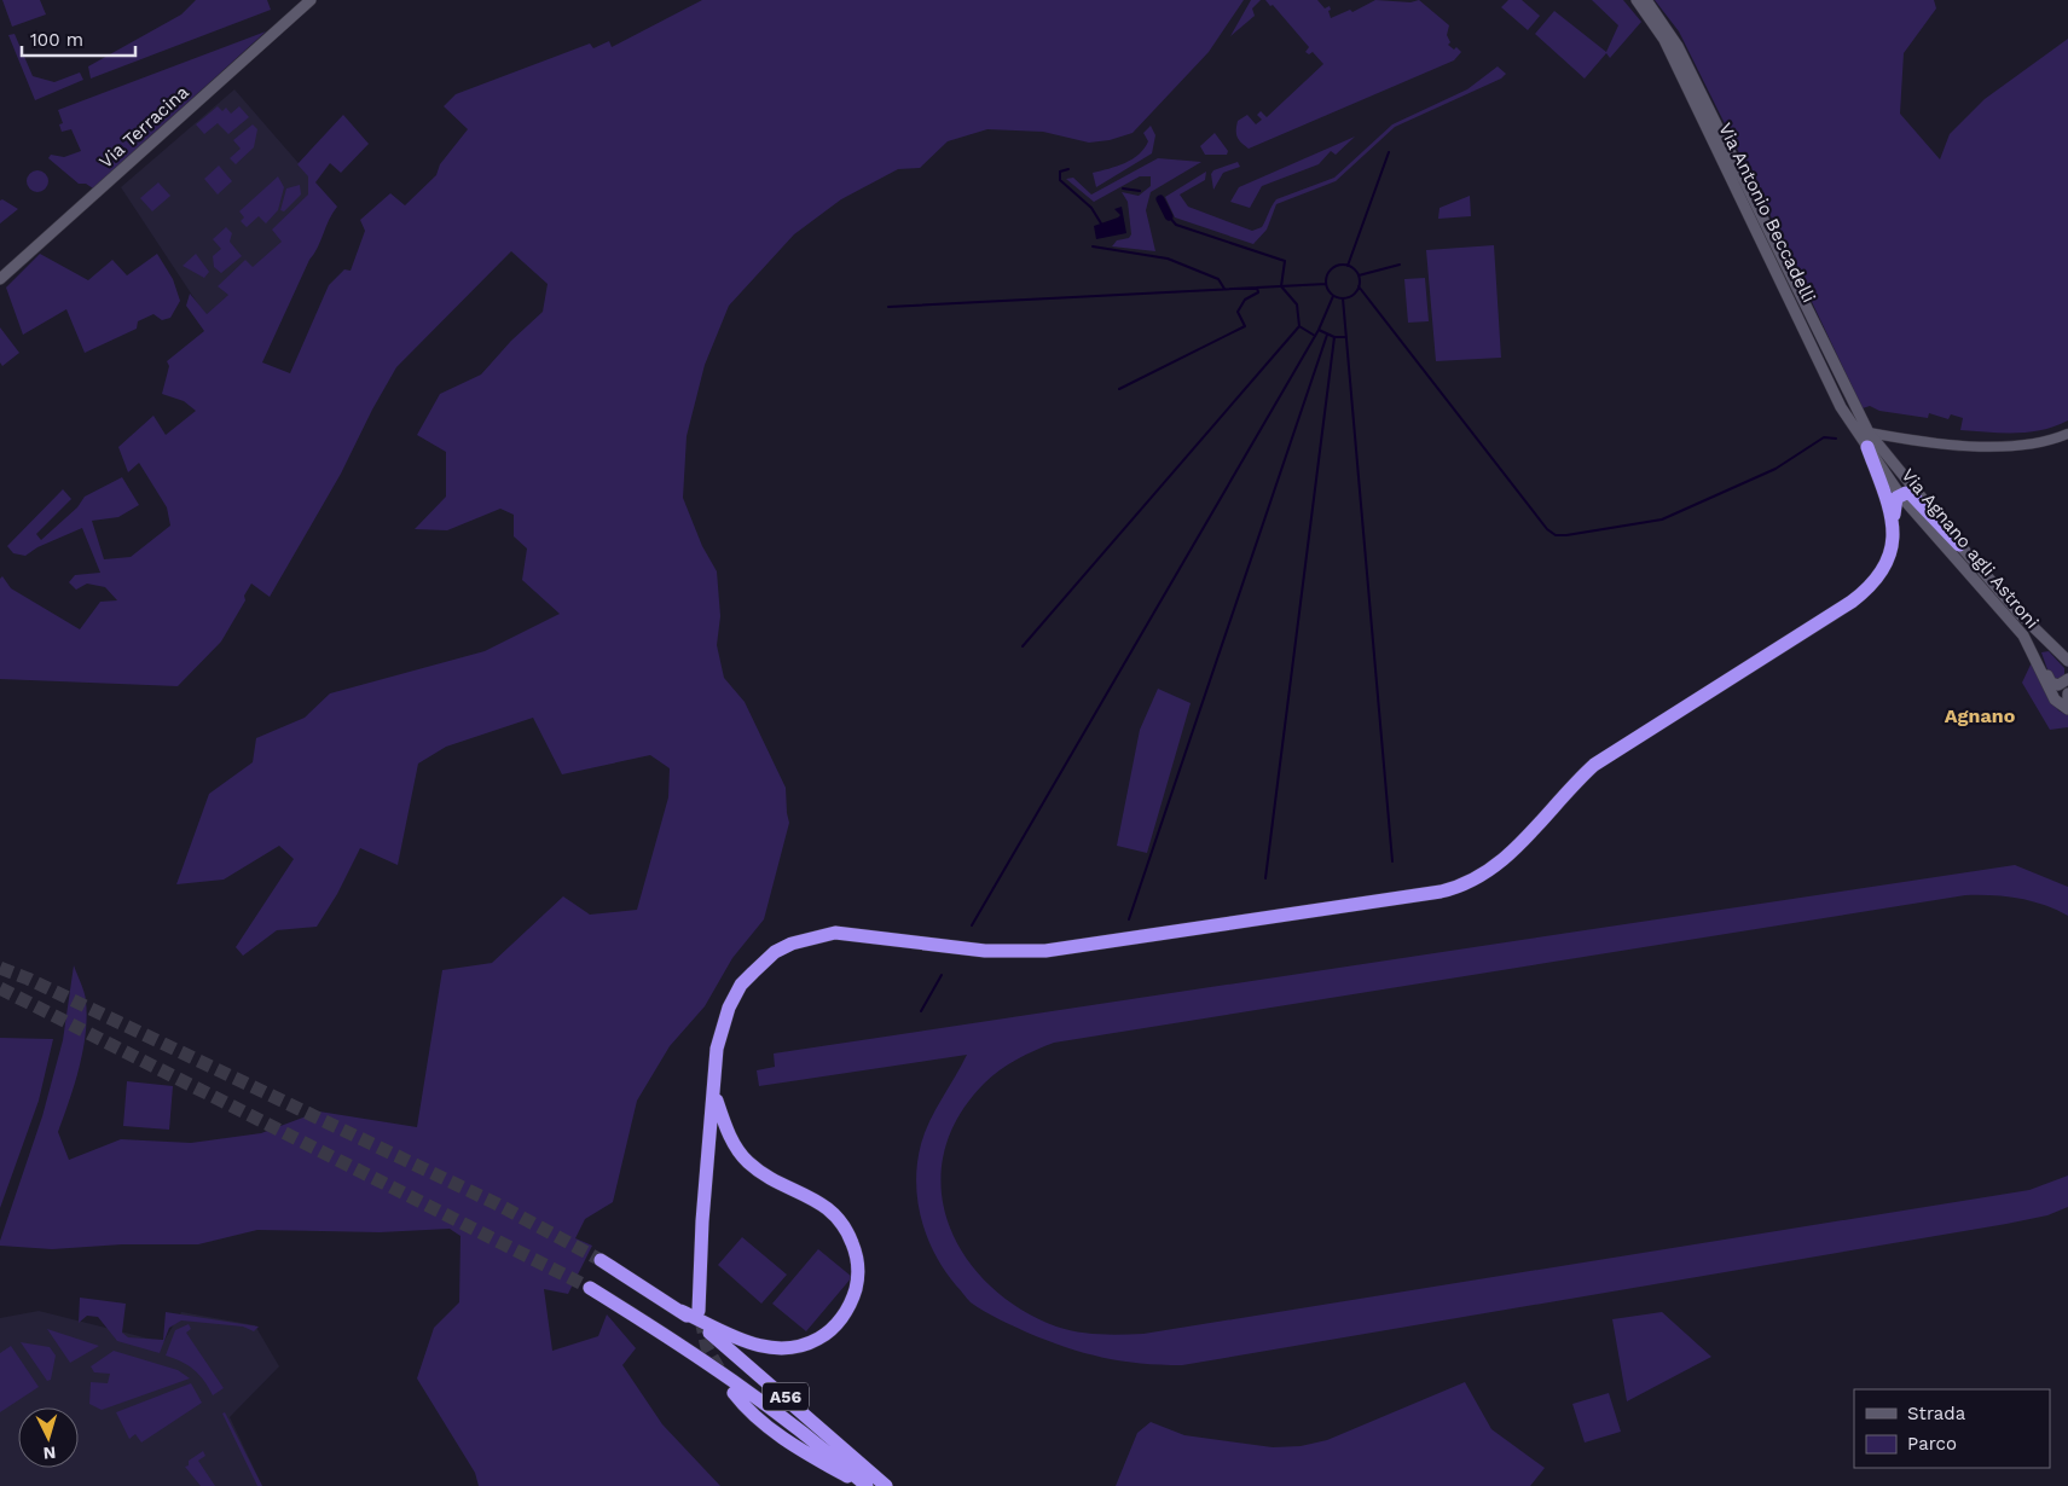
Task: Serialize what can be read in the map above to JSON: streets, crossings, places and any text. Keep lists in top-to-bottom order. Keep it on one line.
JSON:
{"streets":{"highway":["A56"],"main road":["Via Terracina","Via Antonio Beccadelli","Via Agnano agli Astroni"]},"crossings":[["Via Antonio Beccadelli","Via Agnano agli Astroni"]],"districts":["Agnano"],"legend":["Strada","Parco"],"scale_bar":"100 m","north":"bottom"}
